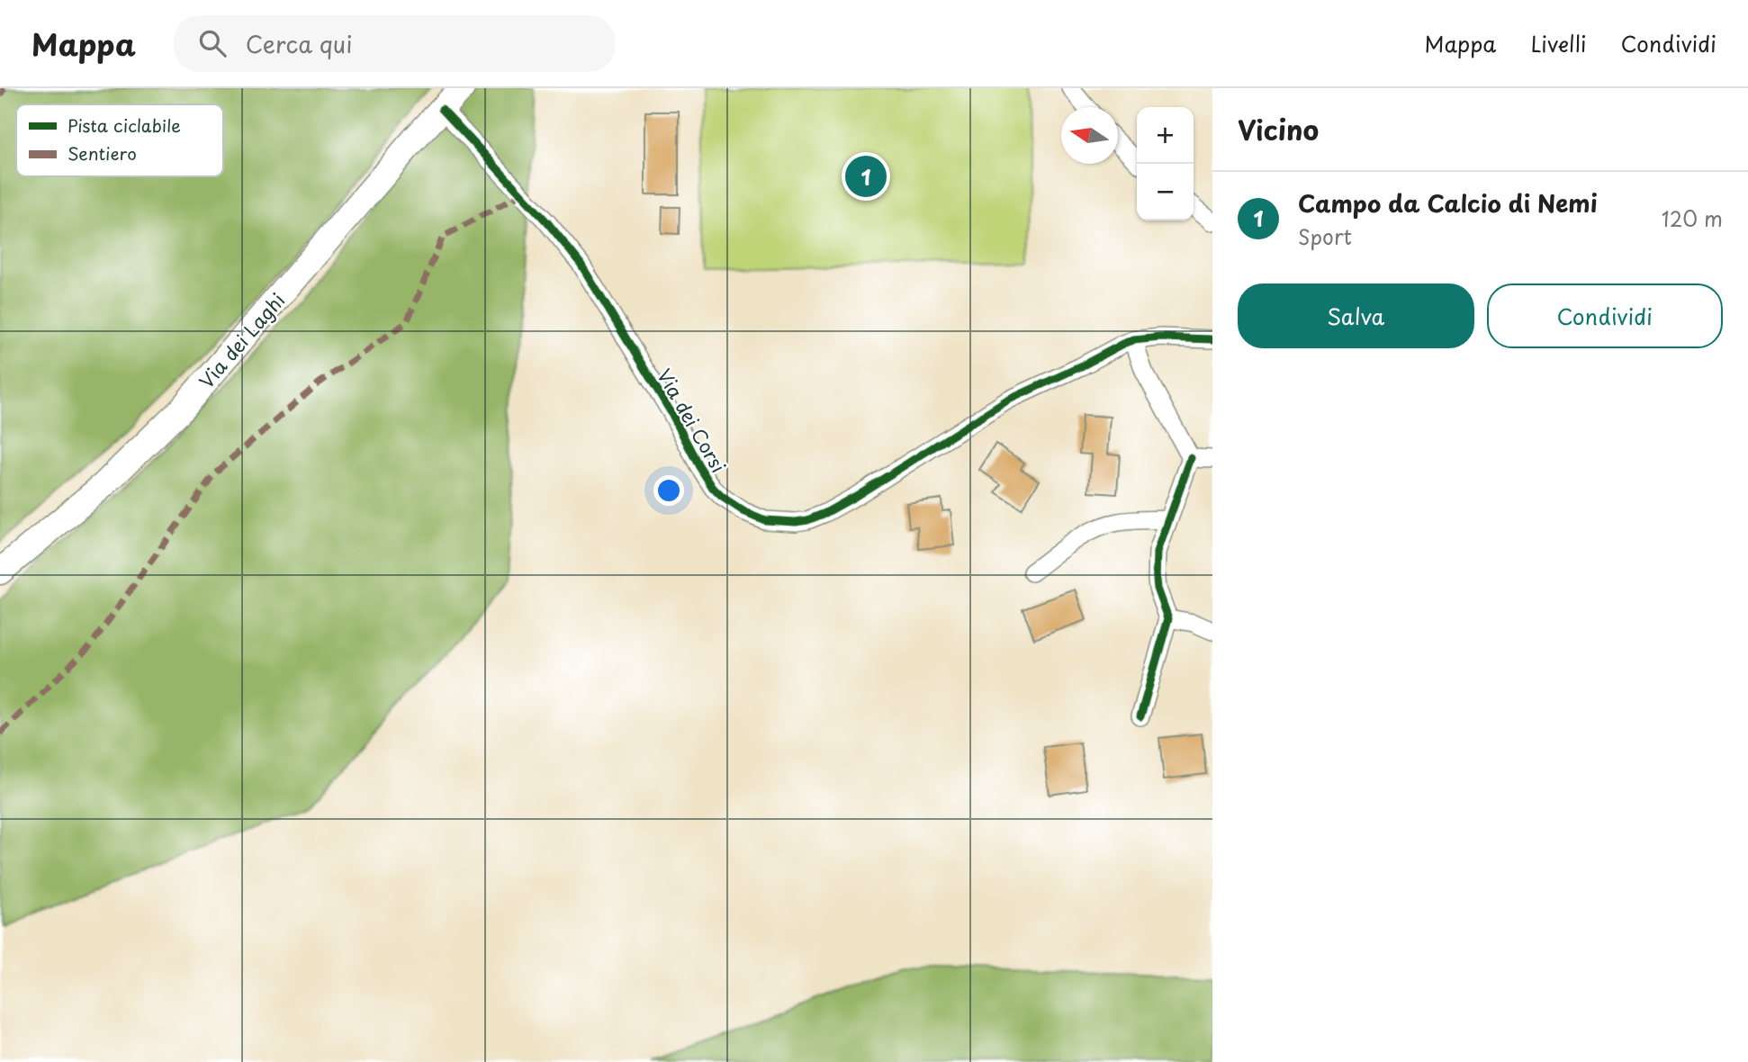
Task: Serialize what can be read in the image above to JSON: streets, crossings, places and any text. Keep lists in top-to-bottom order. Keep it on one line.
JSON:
{"streets":{"main road":["Via dei Laghi"],"street":["Via dei Corsi"]},"crossings":[["Via dei Laghi","Via dei Corsi"]],"legend":["Pista ciclabile","Sentiero"],"north":"left","page":{"header":"Mappa","search":"Cerca qui","nav":["Mappa","Livelli","Condividi"],"heading":"Vicino","map_buttons":["+","−"],"pins":"1","list":[{"mark":"1","name":"Campo da Calcio di Nemi","note":"Sport","value":"120 m"}],"buttons":["Salva","Condividi"]}}
